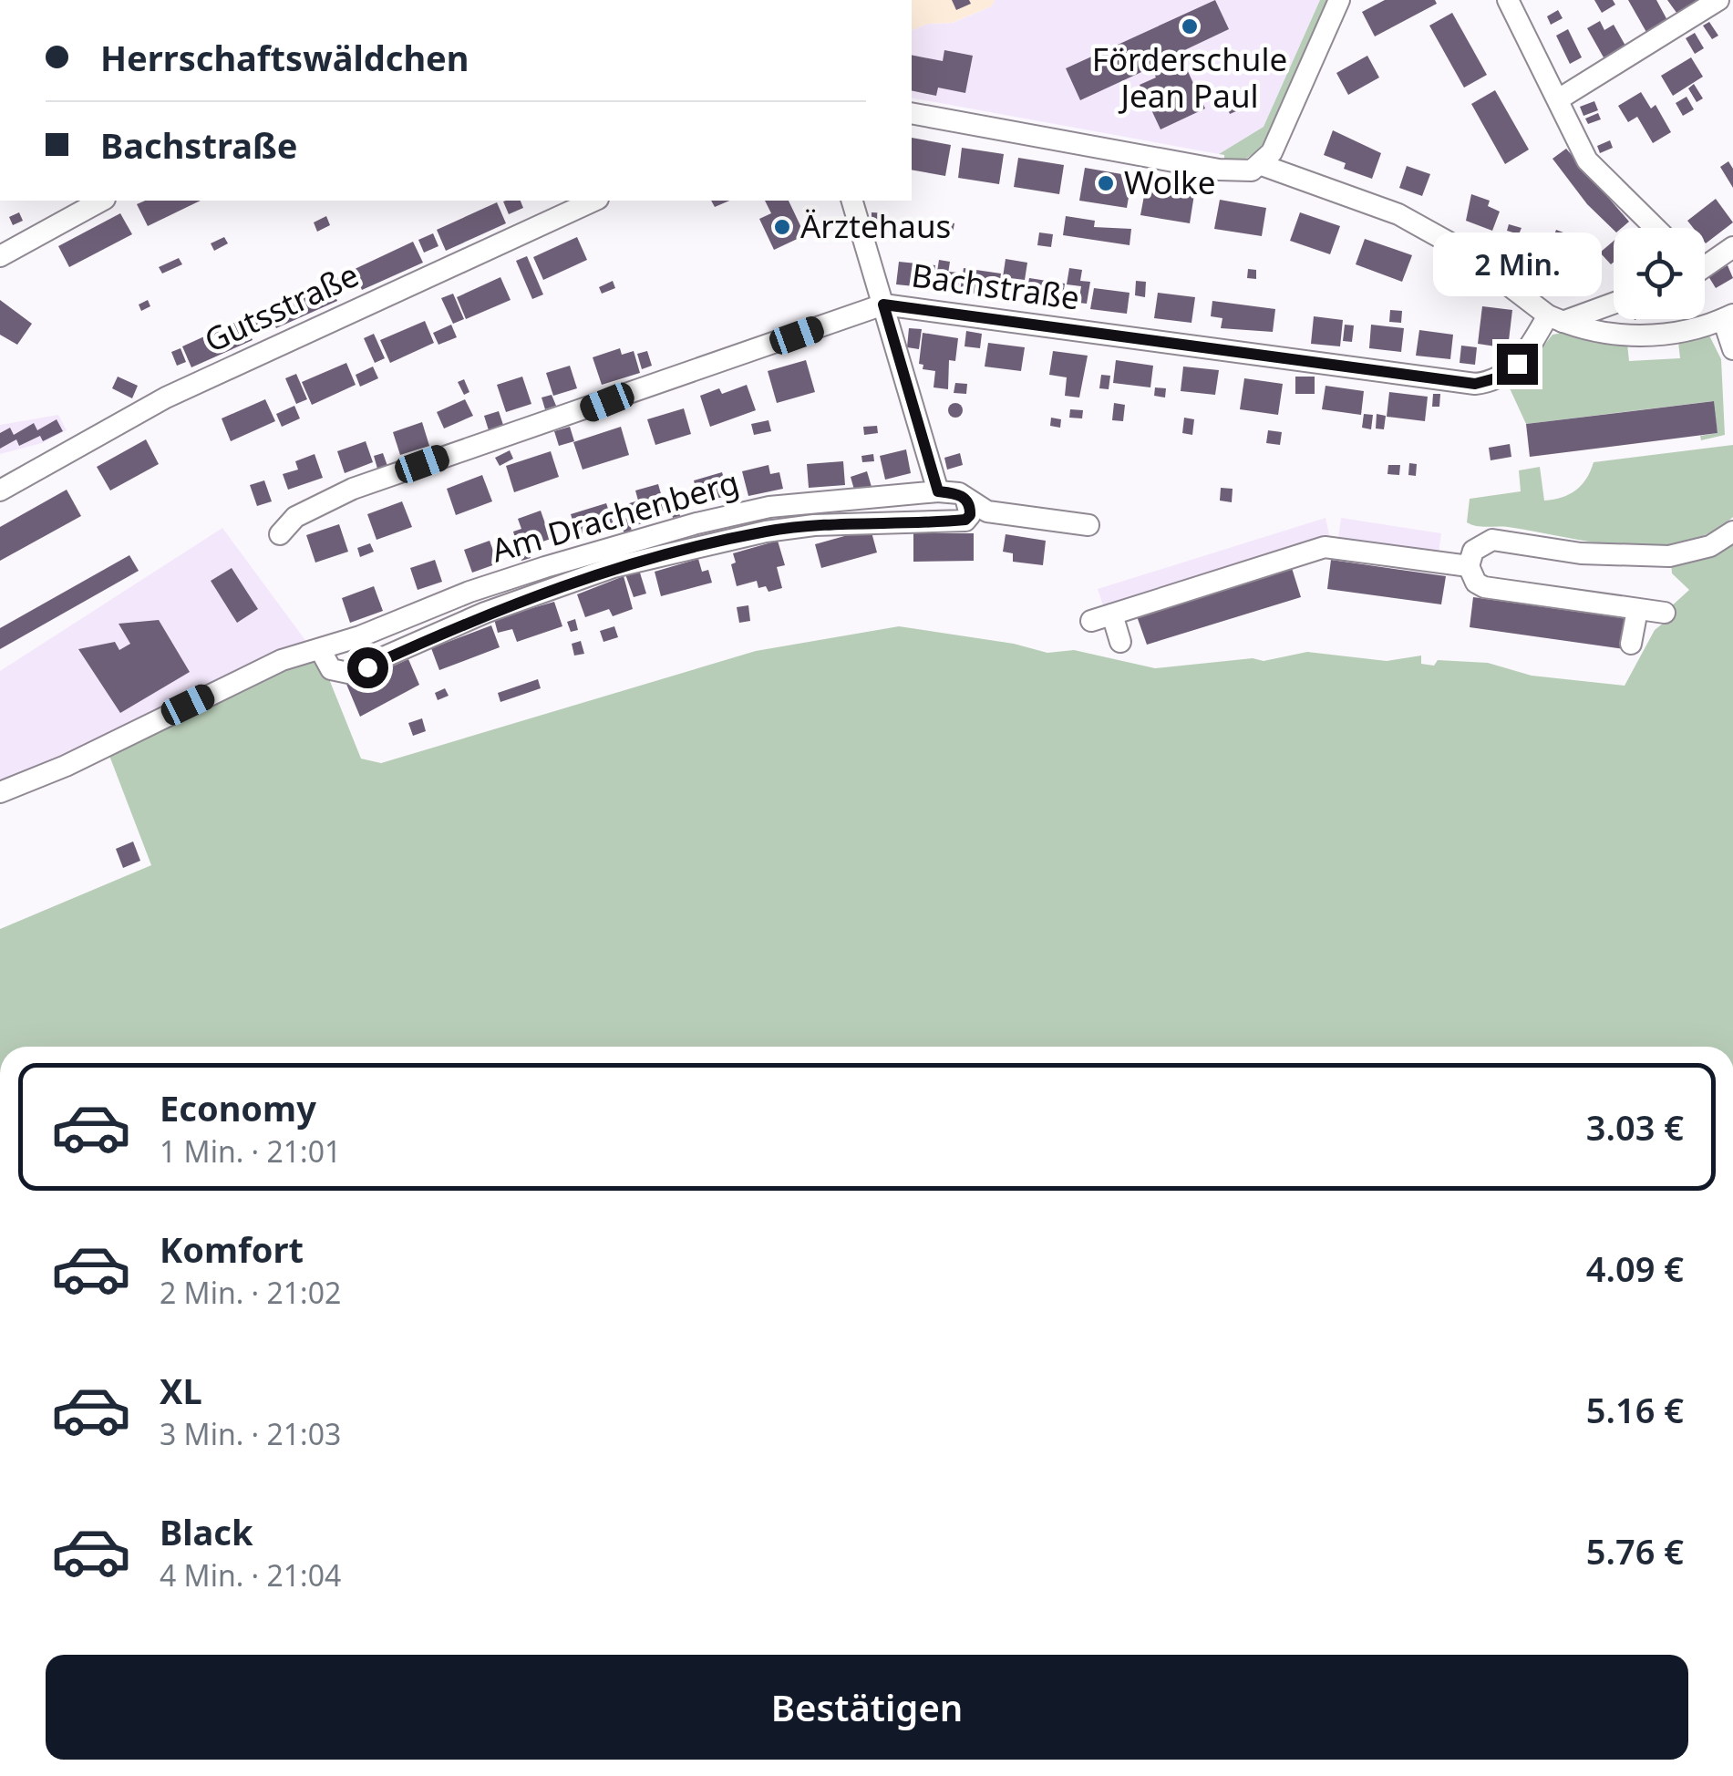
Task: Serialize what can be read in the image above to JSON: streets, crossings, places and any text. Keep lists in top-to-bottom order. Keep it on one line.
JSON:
{"streets":{"street":["Bachstraße","Gutsstraße","Am Drachenberg"]},"places":["Förderschule Jean Paul","Wolke","Ärztehaus"],"page":{"banner":["Herrschaftswäldchen","Bachstraße"],"bubble":"2 Min.","list":[{"name":"Economy","note":"1 Min. · 21:01","value":"3.03 €"},{"name":"Komfort","note":"2 Min. · 21:02","value":"4.09 €"},{"name":"XL","note":"3 Min. · 21:03","value":"5.16 €"},{"name":"Black","note":"4 Min. · 21:04","value":"5.76 €"}],"buttons":"Bestätigen"}}
